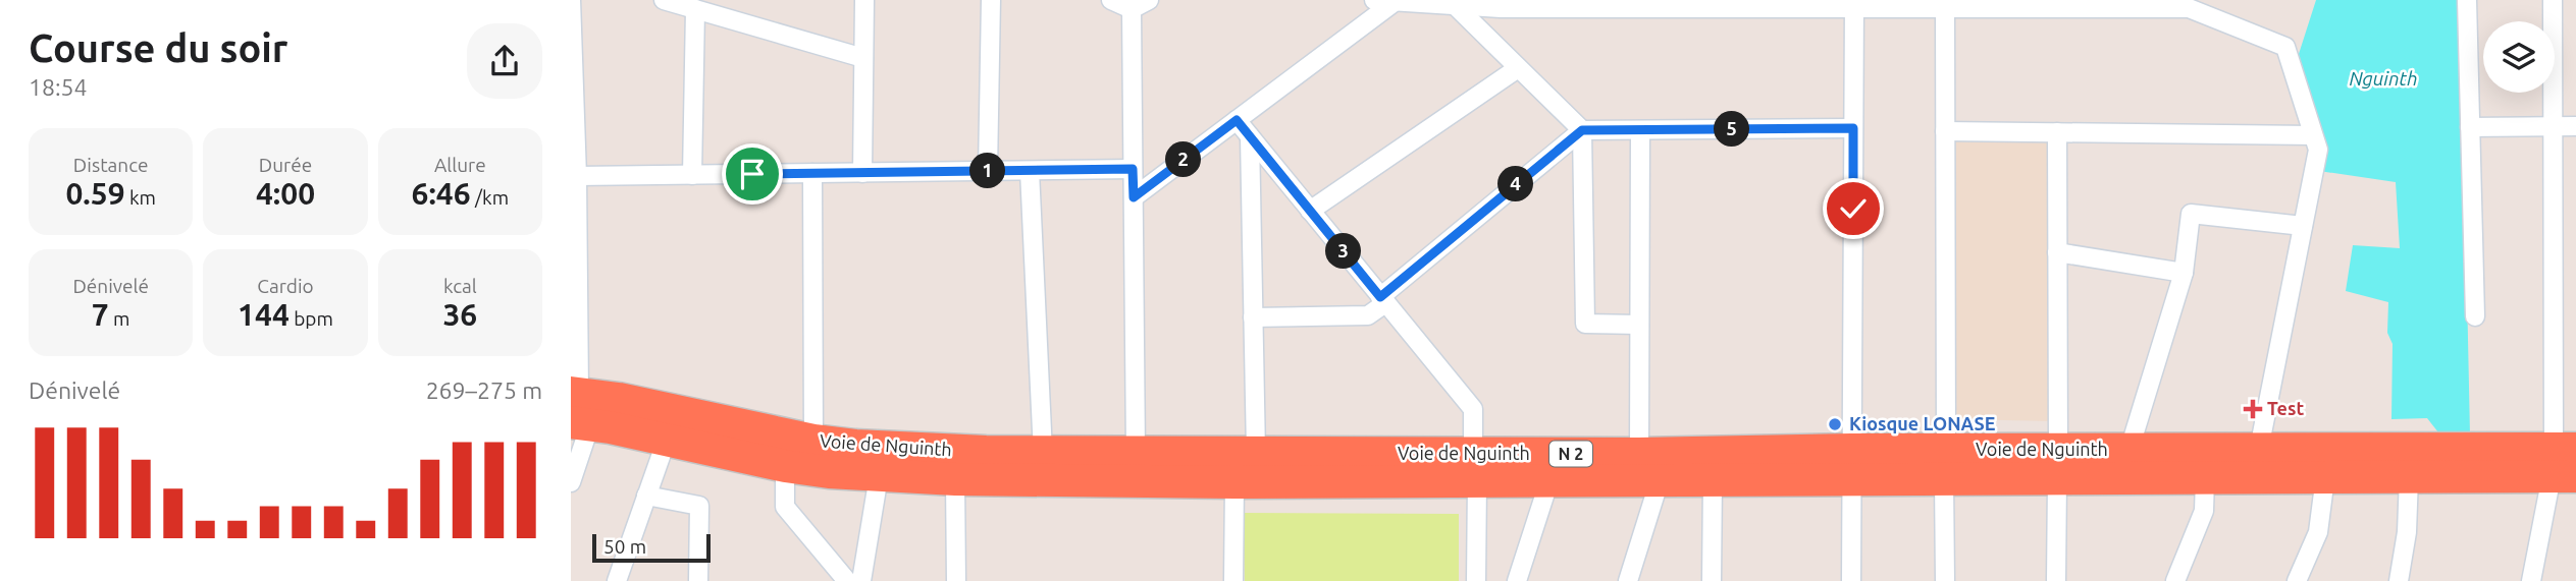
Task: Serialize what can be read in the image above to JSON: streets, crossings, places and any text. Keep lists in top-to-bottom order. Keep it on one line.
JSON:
{"streets":{"highway":["Voie de Nguinth","N 2"]},"water":["Nguinth"],"places":{"health":["Test"],"other":["Kiosque LONASE"]},"scale_bar":"50 m","page":{"heading":["Course du soir","18:54"],"pins":["5","2","1","4","3"],"stats":[["Distance","0.59 km"],["Durée","4:00"],["Allure","6:46 /km"],["Dénivelé","7 m"],["Cardio","144 bpm"],["kcal","36"]],"chart":["Dénivelé","269–275 m"],"scale":"50 m"}}
